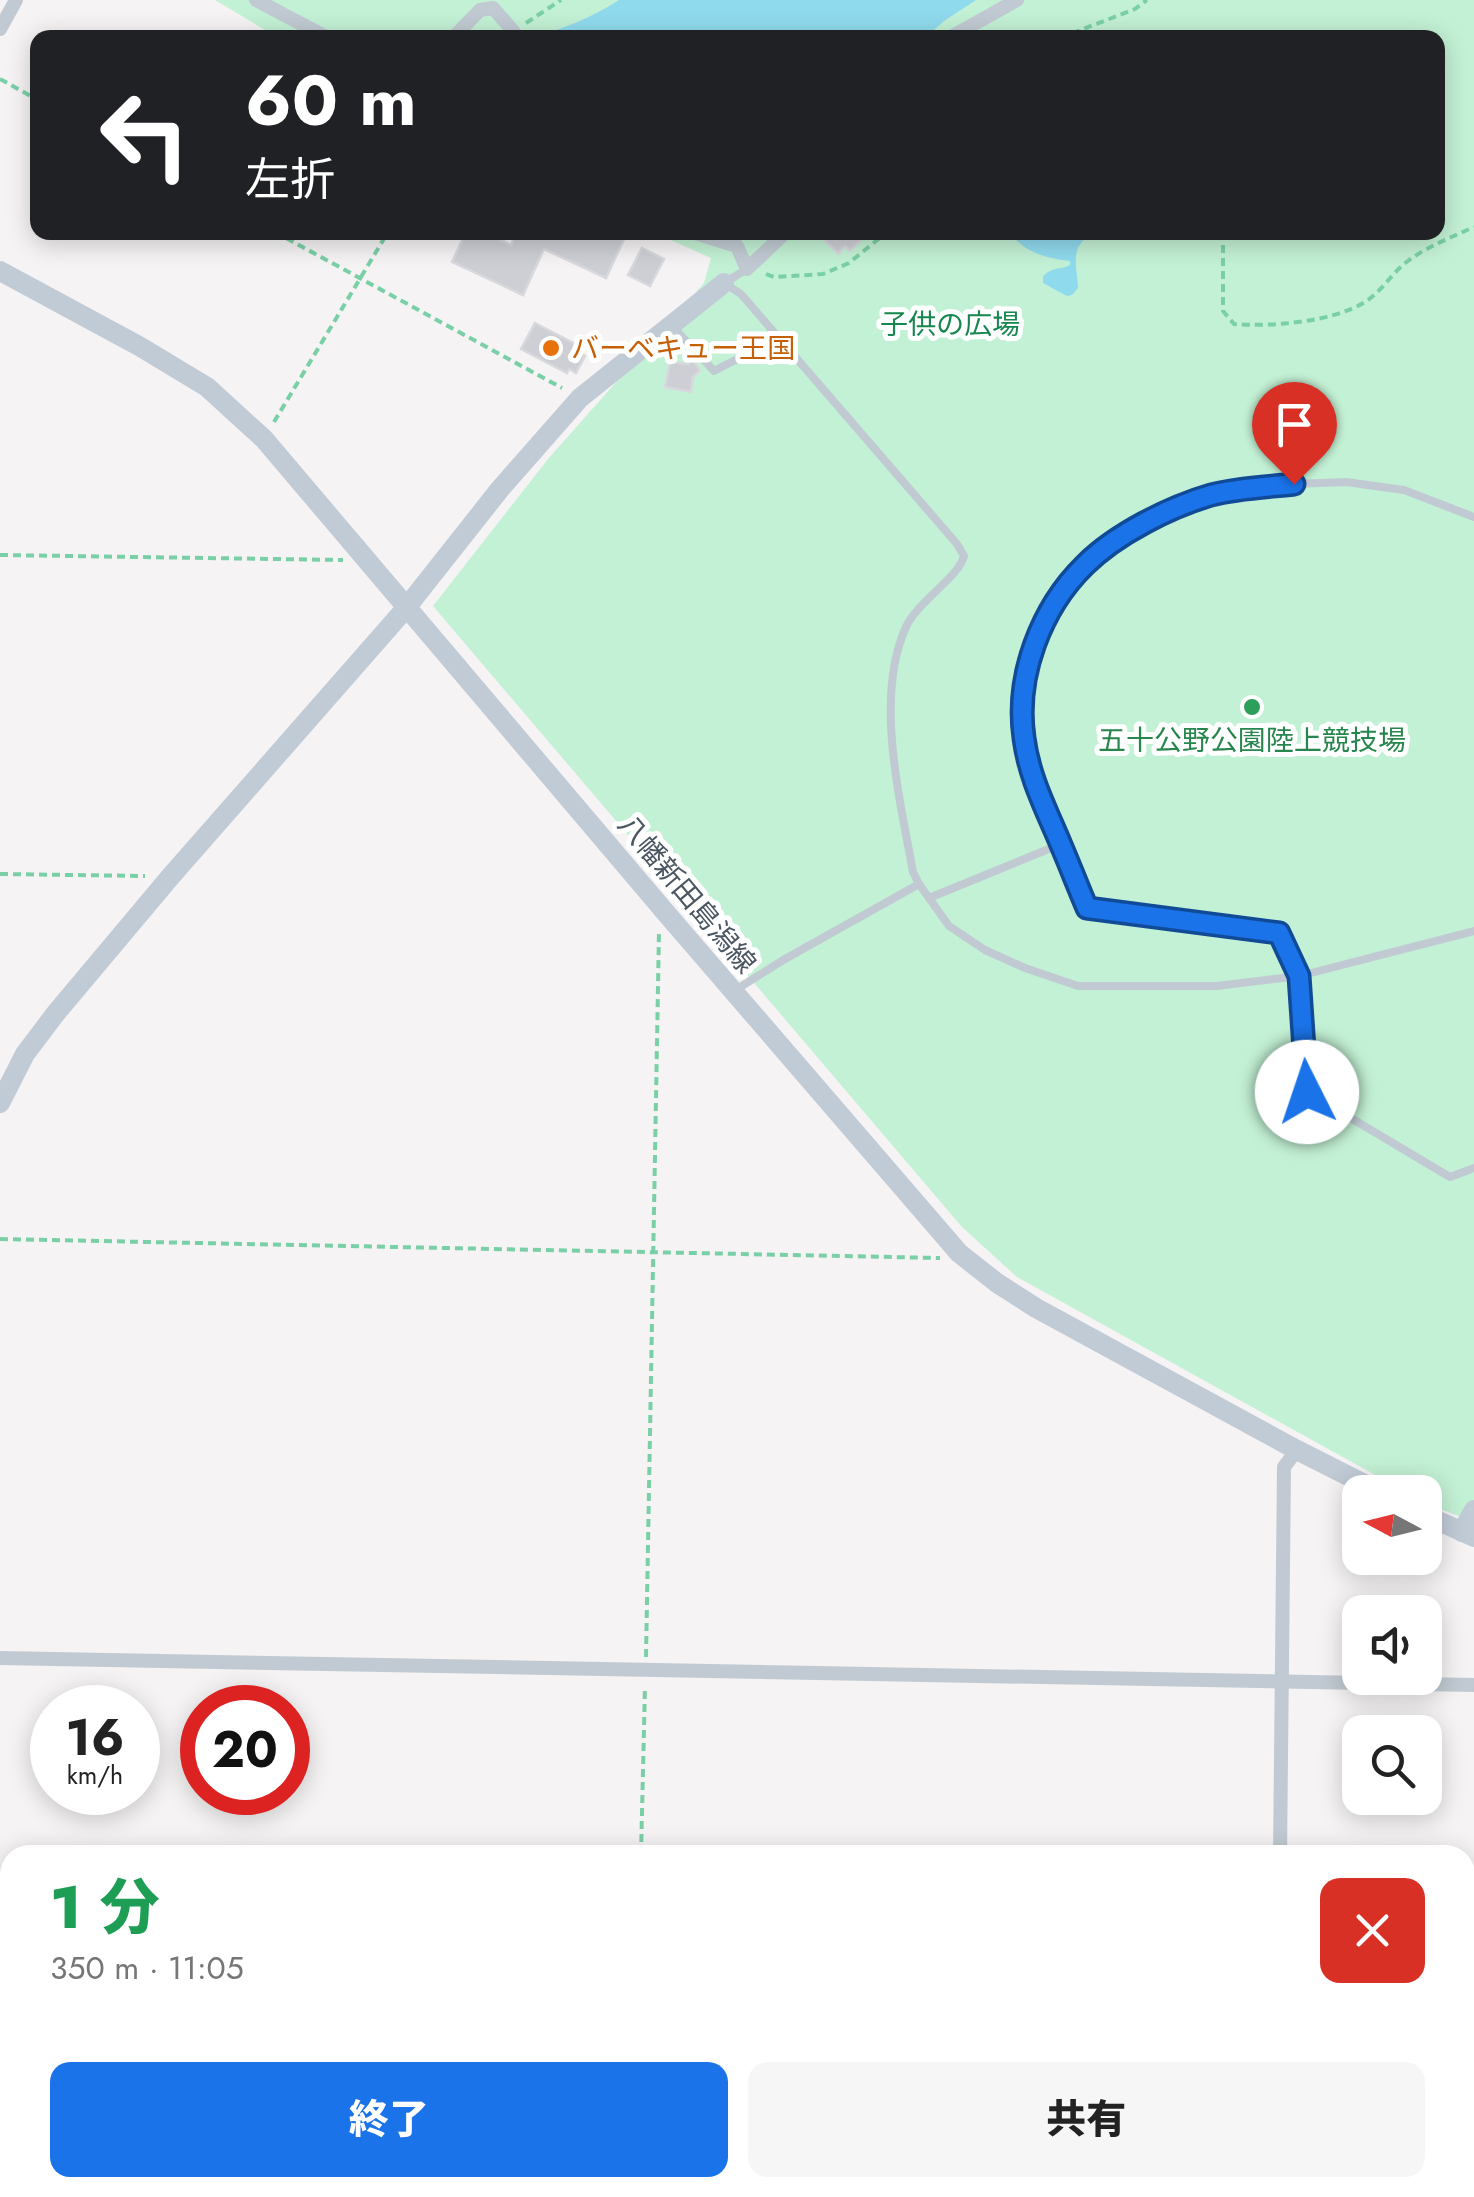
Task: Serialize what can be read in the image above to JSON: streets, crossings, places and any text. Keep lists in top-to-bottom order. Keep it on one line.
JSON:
{"streets":{"main road":["八幡新田島潟線"]},"parks":["子供の広場"],"places":["バーベキュー王国","五十公野公園陸上競技場"],"north":"left","page":{"turn":["60 m","左折"],"speed":"16 km/h","limit":"20","heading":["1 分","350 m · 11:05"],"buttons":["終了","共有"]}}
